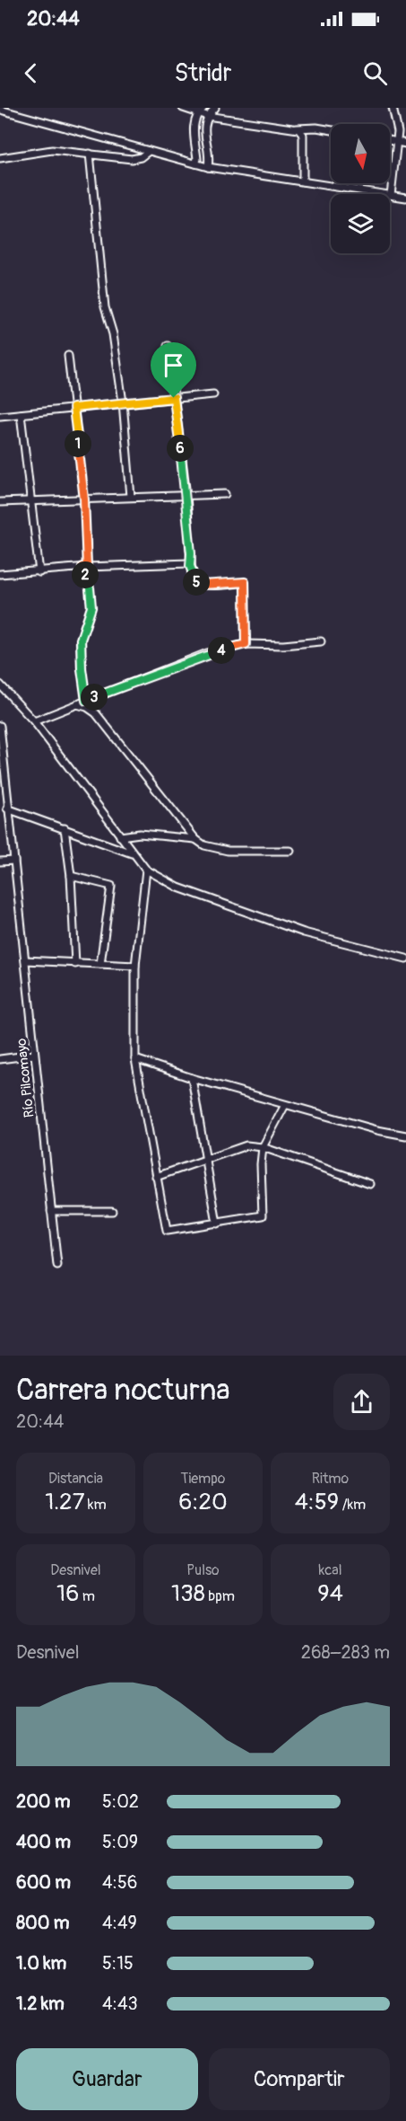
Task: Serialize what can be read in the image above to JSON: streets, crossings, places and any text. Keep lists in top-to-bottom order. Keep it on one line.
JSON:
{"streets":{"street":["Río Pilcomayo"]},"north":"bottom","page":{"status":"20:44","header":"Stridr","pins":["1","6","2","5","4","3"],"heading":["Carrera nocturna","20:44"],"stats":[["Distancia","1.27 km"],["Tiempo","6:20"],["Ritmo","4:59 /km"],["Desnivel","16 m"],["Pulso","138 bpm"],["kcal","94"]],"chart":["Desnivel","268–283 m"],"list":[{"name":"200 m","note":"5:02"},{"name":"400 m","note":"5:09"},{"name":"600 m","note":"4:56"},{"name":"800 m","note":"4:49"},{"name":"1.0 km","note":"5:15"},{"name":"1.2 km","note":"4:43"}],"buttons":["Guardar","Compartir"]}}
